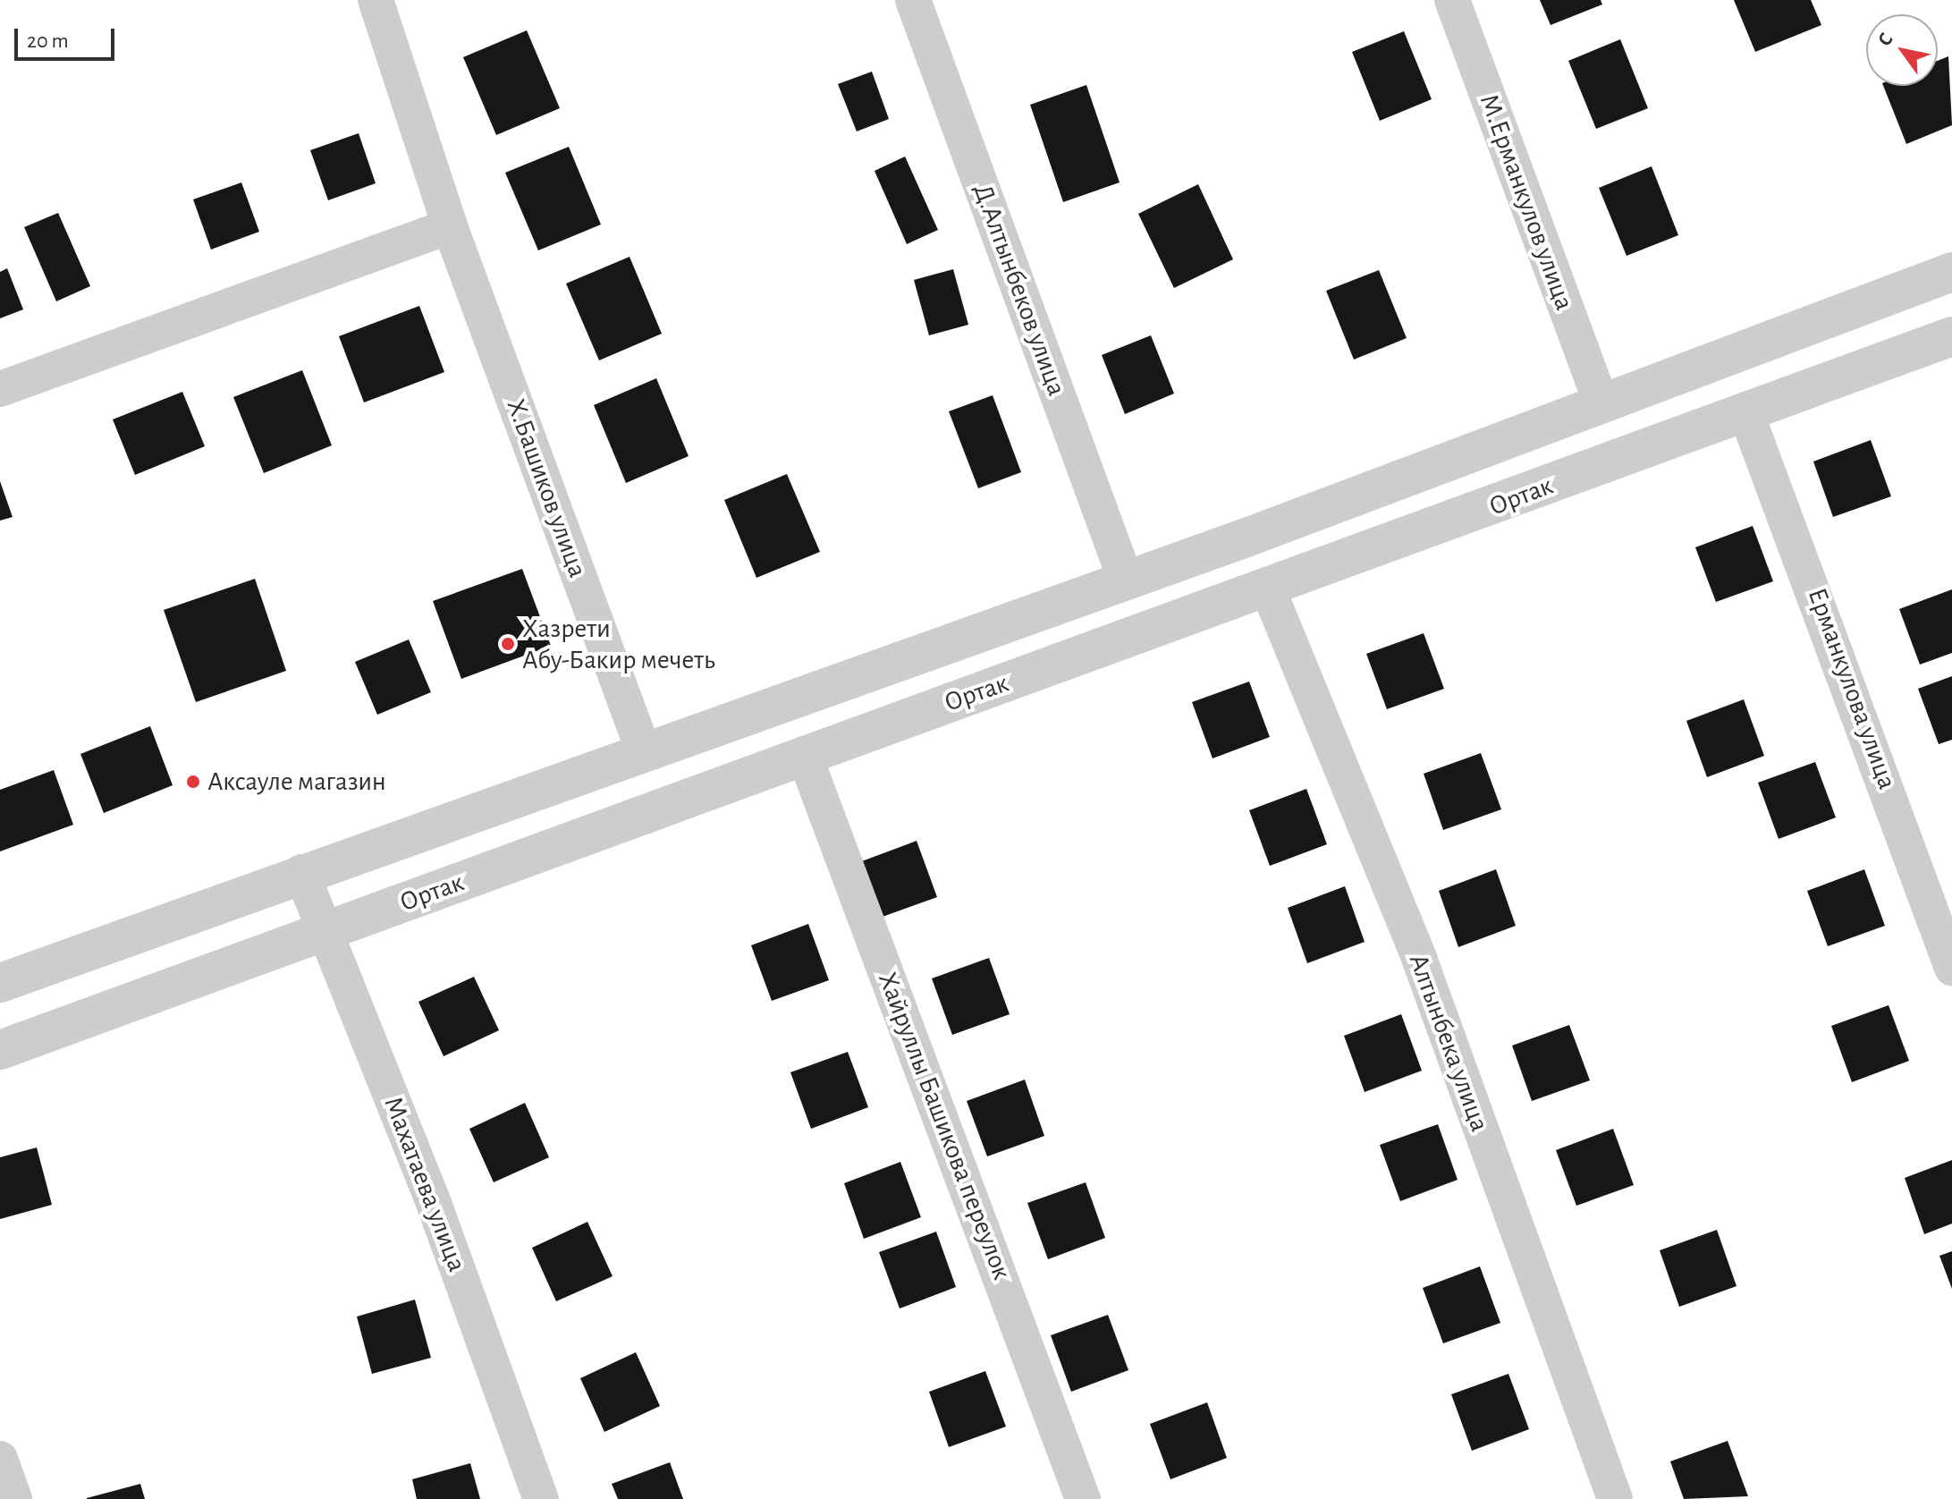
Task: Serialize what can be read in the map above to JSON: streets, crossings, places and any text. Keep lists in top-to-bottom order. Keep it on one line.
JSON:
{"streets":{"street":["М.Ерманкулов улица","Д.Алтынбеков улица","Х.Башиков улица","Ортак","Ерманкулова улица","Алтынбека улица","Хайруллы Башикова переулок","Махатаева улица"]},"crossings":[["Ортак","Ерманкулова улица"],["Ортак","Алтынбека улица"],["Ортак","Хайруллы Башикова переулок"],["Ортак","Махатаева улица"]],"places":["Хазрети Абу-Бакир мечеть","Аксауле магазин"],"scale_bar":"20 m","north":"top left"}
